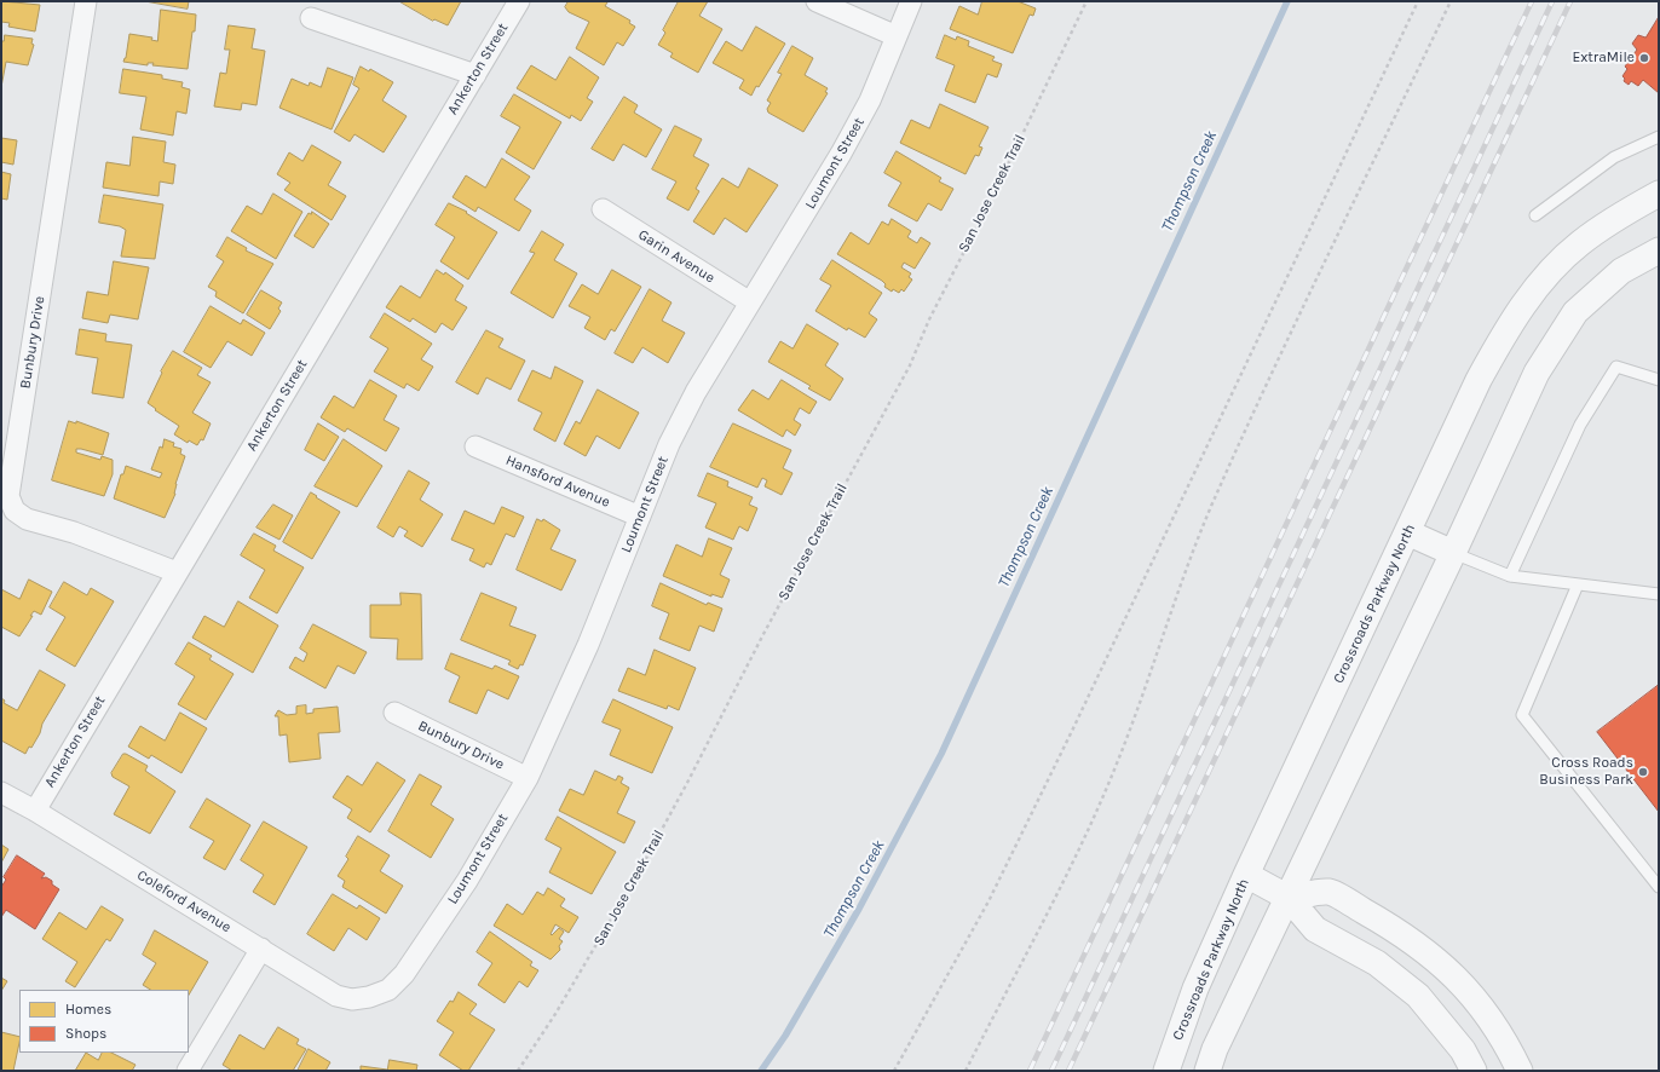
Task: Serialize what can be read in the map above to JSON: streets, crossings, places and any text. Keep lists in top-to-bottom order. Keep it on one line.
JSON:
{"streets":{"street":["Ankerton Street","Loumont Street","Garin Avenue","Bunbury Drive","Hansford Avenue","Crossroads Parkway North","Coleford Avenue"],"path":["San Jose Creek Trail"]},"crossings":[["Ankerton Street","Bunbury Drive"],["Ankerton Street","Coleford Avenue"],["Loumont Street","Garin Avenue"],["Loumont Street","Bunbury Drive"],["Loumont Street","Hansford Avenue"],["Loumont Street","Coleford Avenue"]],"water":["Thompson Creek"],"places":["ExtraMile","Cross Roads Business Park"],"legend":["Homes","Shops"]}
